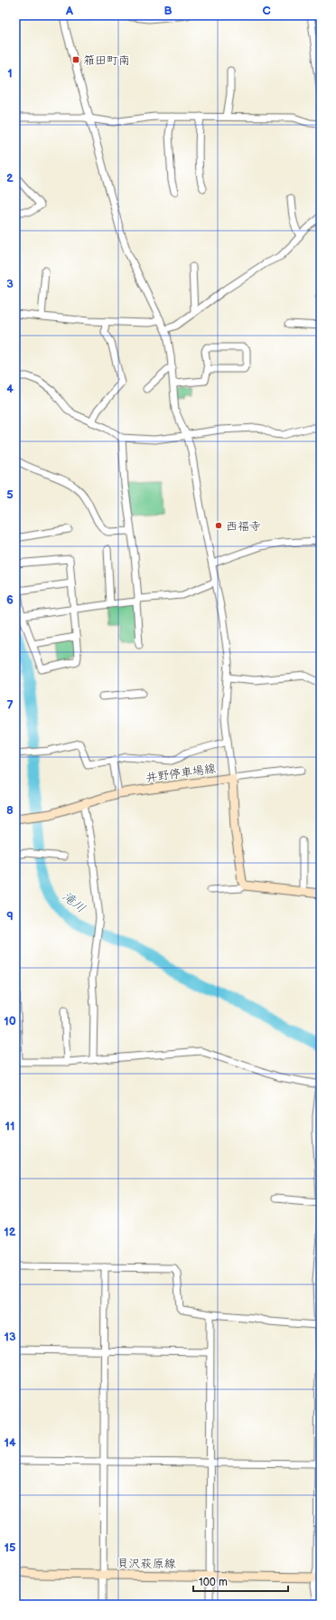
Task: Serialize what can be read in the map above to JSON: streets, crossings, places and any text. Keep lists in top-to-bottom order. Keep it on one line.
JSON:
{"streets":{"main road":["井野停車場線","貝沢萩原線"]},"water":["滝川"],"places":{"transit":["箱田町南"],"other":["西福寺"]},"scale_bar":"100 m","grid":{"columns":["A","B","C"],"rows":["1","2","3","4","5","6","7","8","9","10","11","12","13","14","15"]}}
